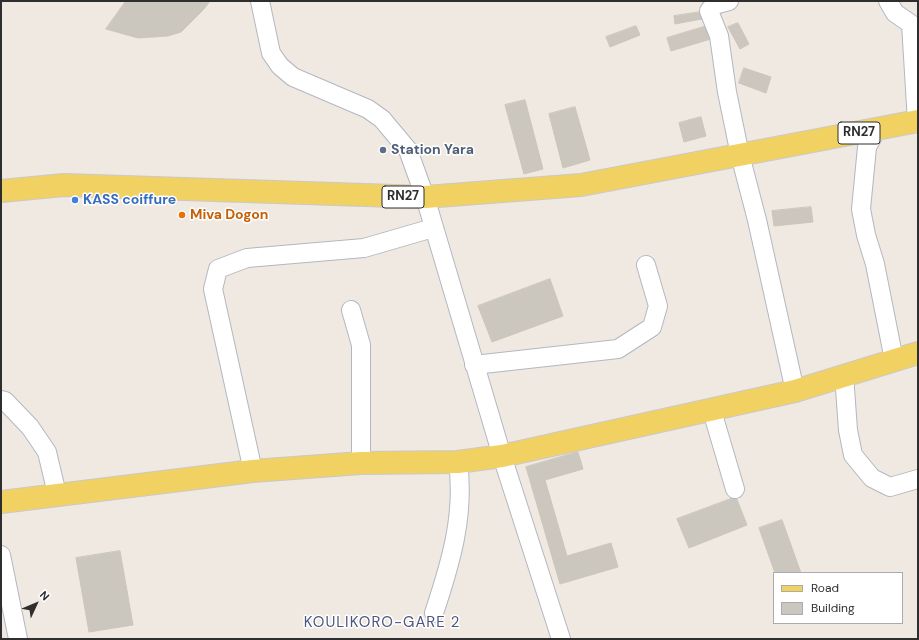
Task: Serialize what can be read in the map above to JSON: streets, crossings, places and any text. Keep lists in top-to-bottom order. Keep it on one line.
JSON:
{"streets":{"main road":["RN27"]},"districts":["KOULIKORO-GARE 2"],"places":["Station Yara","KASS coiffure","Miva Dogon"],"legend":["Road","Building"],"north":"top right"}
